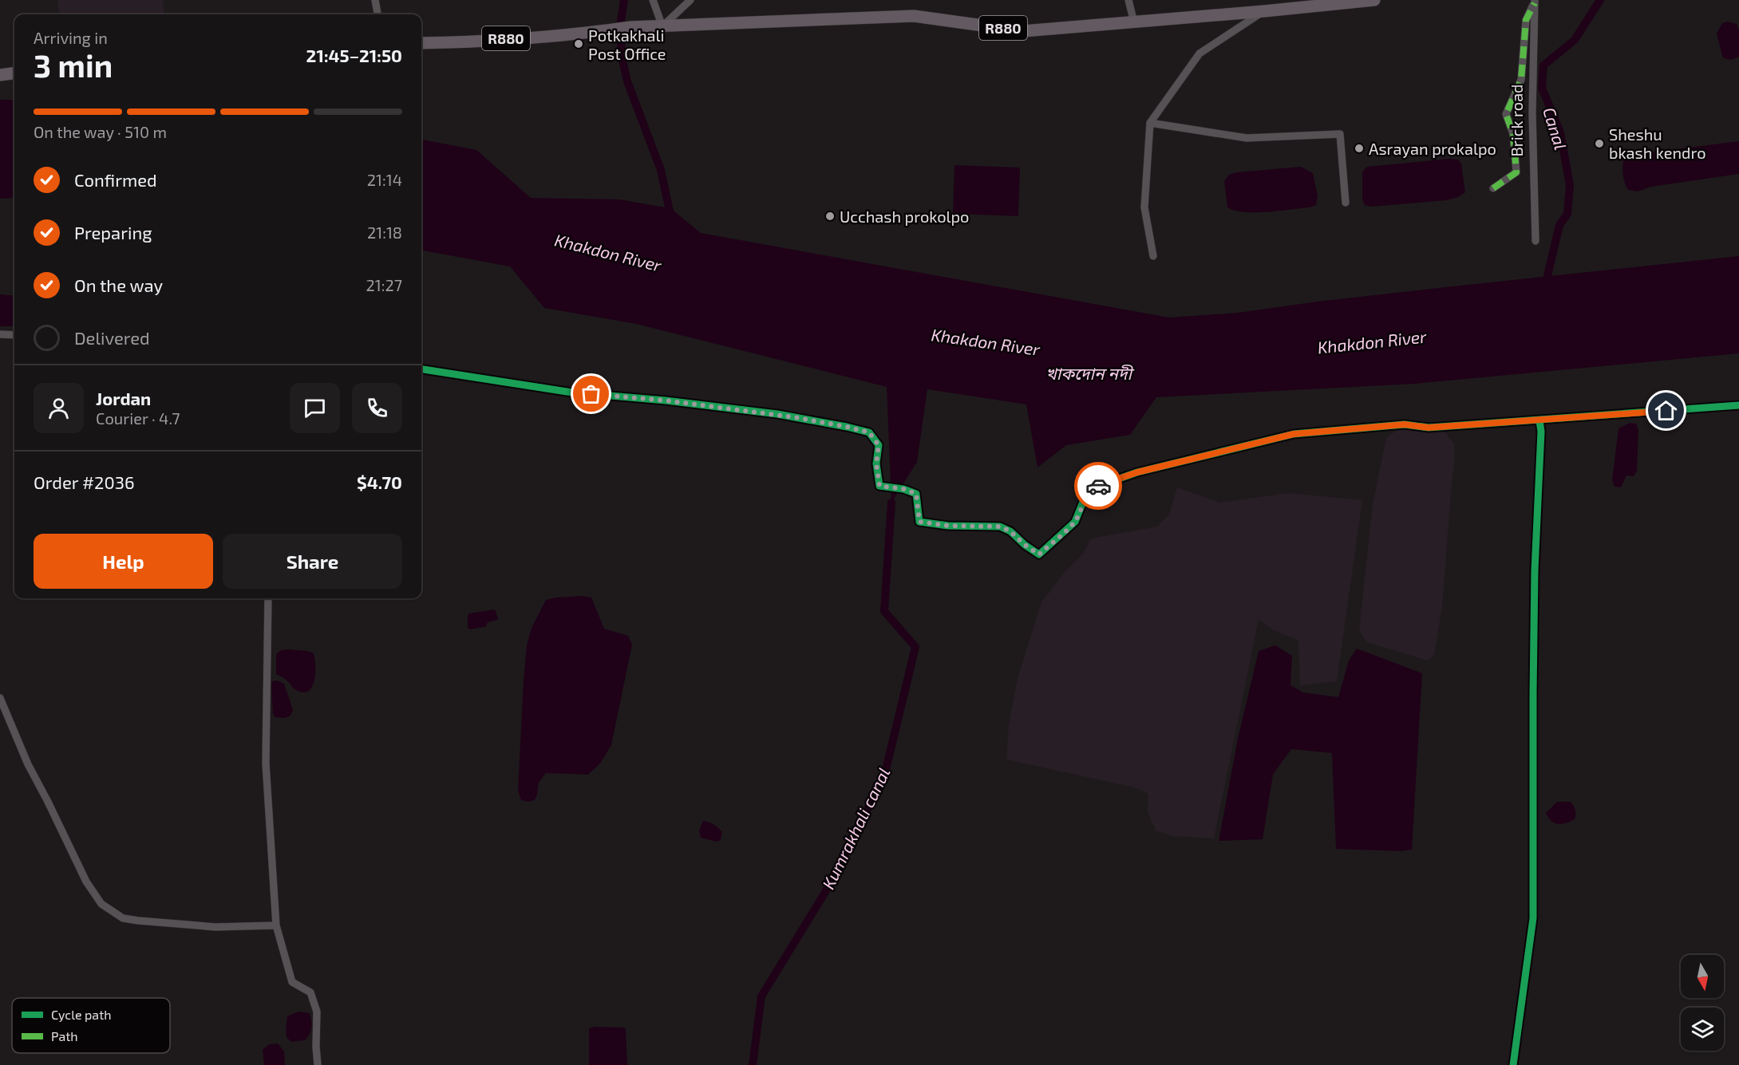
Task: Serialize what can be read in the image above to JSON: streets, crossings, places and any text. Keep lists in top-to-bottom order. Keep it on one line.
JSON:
{"streets":{"main road":["R880"],"street":["Brick road"]},"water":["Canal","Khakdon River","খাকদোন নদী","Kumrakhali canal"],"places":["Potkakhali Post Office","Sheshu bkash kendro","Asrayan prokalpo","Ucchash prokolpo"],"legend":["Cycle path","Path"],"north":"bottom","page":{"heading":["3 min","Arriving in","21:45–21:50"],"panel":["Jordan","Courier · 4.7","Order #2036","$4.70"],"bar":"On the way · 510 m","list":[["Confirmed","21:14"],["Preparing","21:18"],["On the way","21:27"],"Delivered"],"buttons":["Help","Share"]}}
